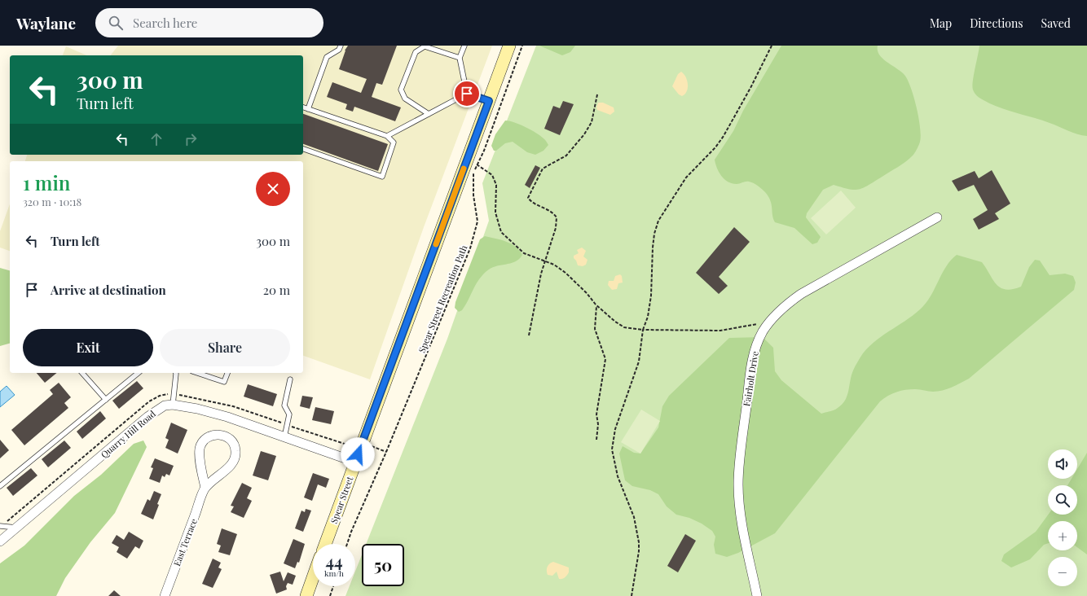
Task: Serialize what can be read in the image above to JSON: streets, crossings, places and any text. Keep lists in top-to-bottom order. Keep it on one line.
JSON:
{"streets":{"main road":["Spear Street"],"street":["Fairholt Drive","Quarry Hill Road","East Terrace"],"path":["Spear Street Recreation Path"]},"crossings":[["Spear Street Recreation Path","Spear Street"],["Quarry Hill Road","Spear Street"]],"page":{"header":"Waylane","search":"Search here","nav":["Map","Directions","Saved"],"turn":["300 m","Turn left"],"heading":["1 min","320 m · 10:18"],"list":[{"name":"Turn left","value":"300 m"},{"name":"Arrive at destination","value":"20 m"}],"buttons":["Exit","Share"],"map_buttons":["+","−"],"speed":"44 km/h","limit":"50"}}
